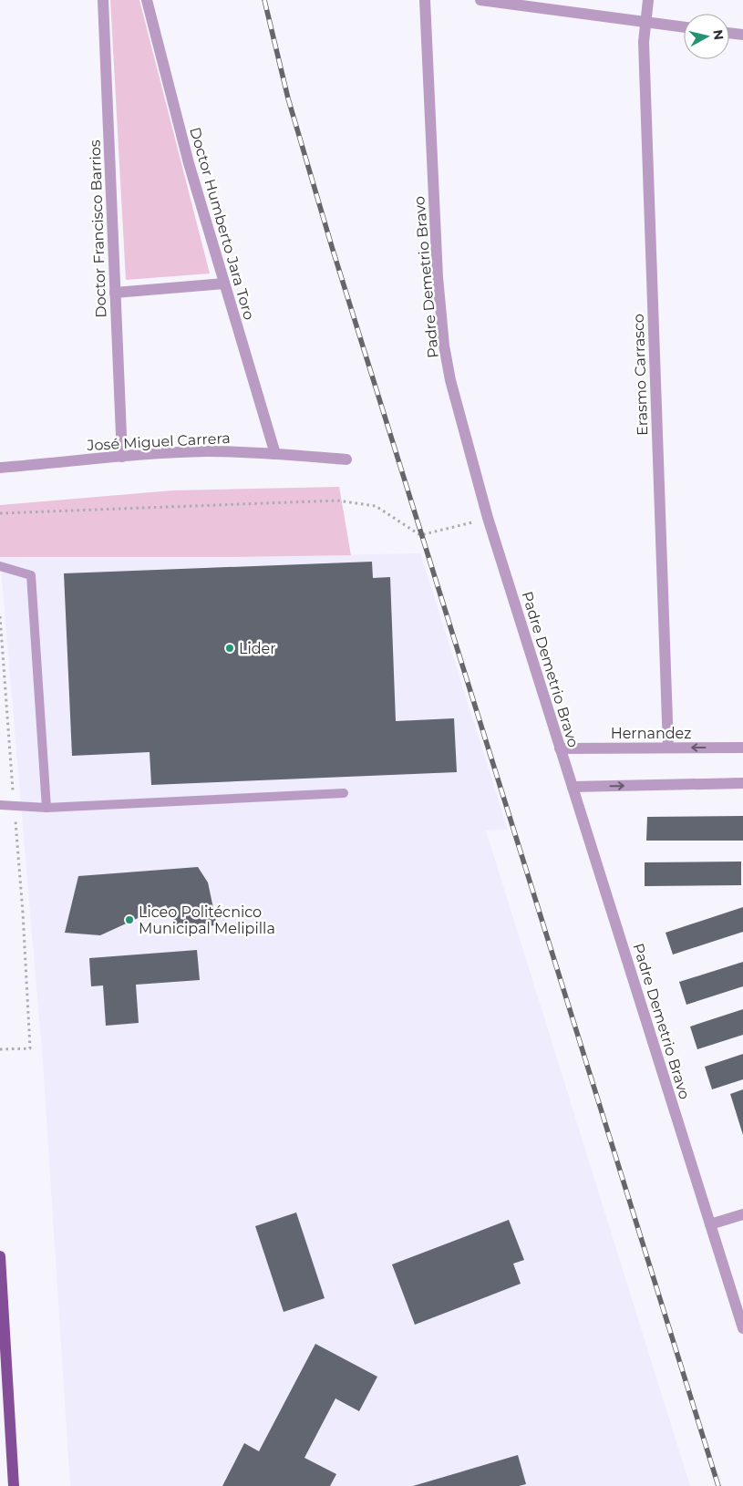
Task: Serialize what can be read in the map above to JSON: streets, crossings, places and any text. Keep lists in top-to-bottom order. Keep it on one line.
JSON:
{"streets":{"street":["Doctor Humberto Jara Toro","Doctor Francisco Barrios","Padre Demetrio Bravo","Erasmo Carrasco","José Miguel Carrera","Hernandez"]},"crossings":[["Doctor Humberto Jara Toro","José Miguel Carrera"],["Doctor Francisco Barrios","José Miguel Carrera"],["Padre Demetrio Bravo","Hernandez"],["Erasmo Carrasco","Hernandez"]],"places":["Lider","Liceo Politécnico Municipal Melipilla"],"north":"right"}
